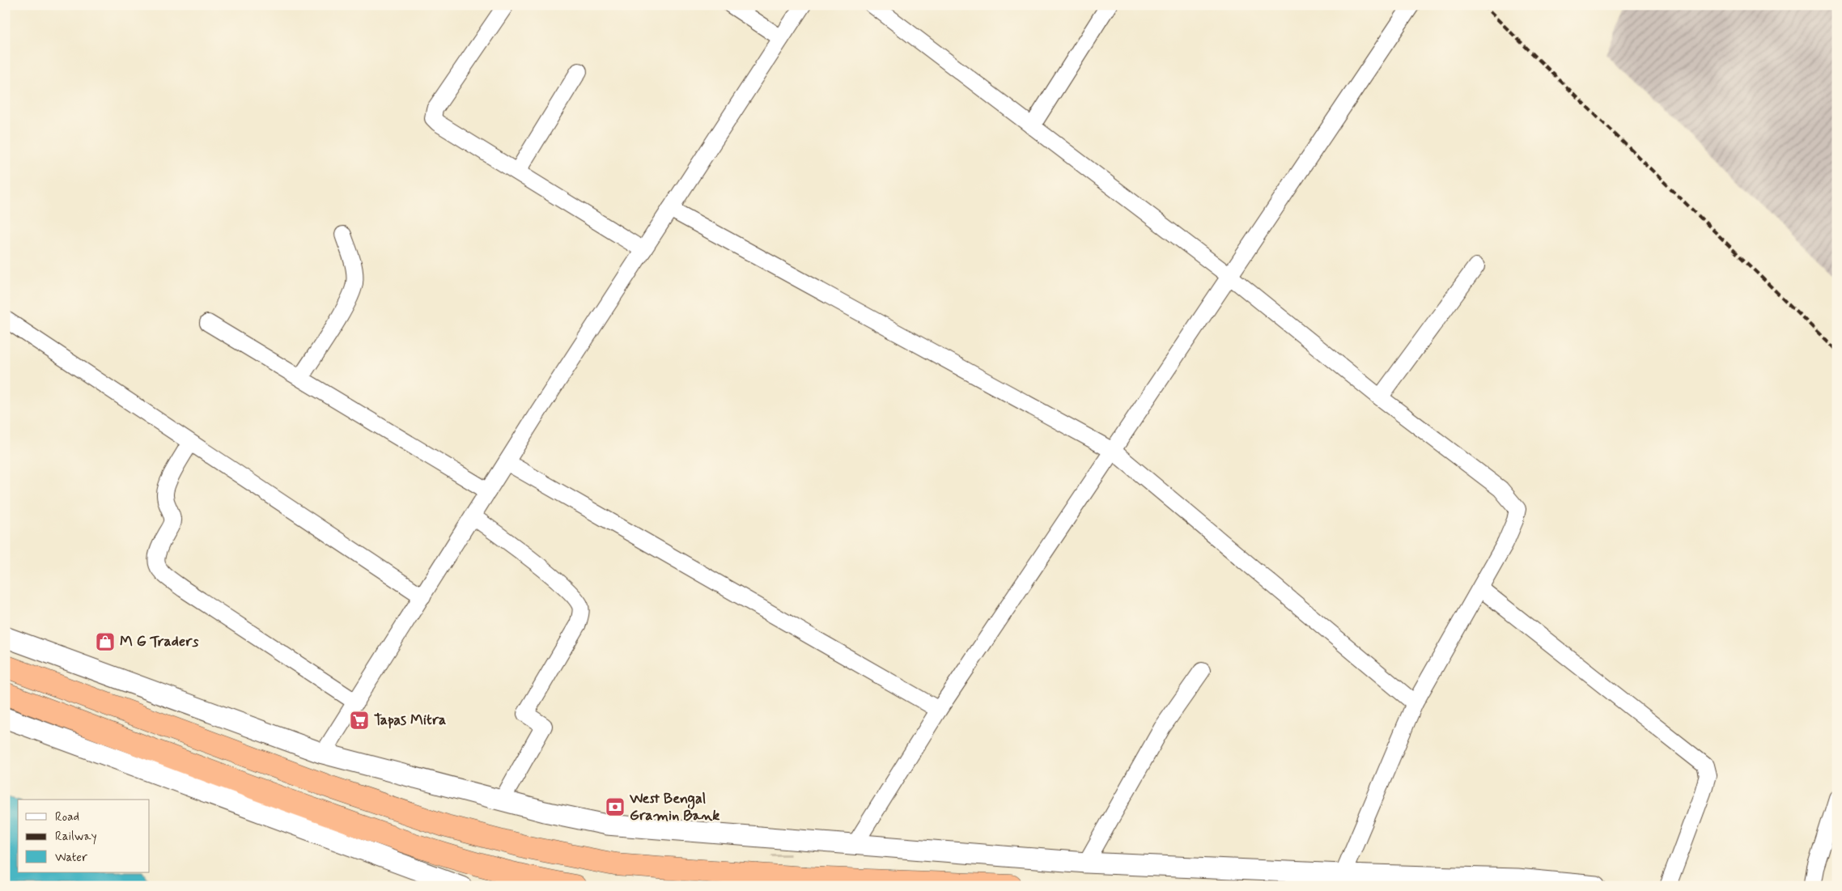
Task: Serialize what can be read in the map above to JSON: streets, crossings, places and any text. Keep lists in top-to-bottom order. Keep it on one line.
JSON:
{"places":{"shop":["M G Traders"],"supermarket":["Tapas Mitra"],"bank":["West Bengal Gramin Bank"]},"legend":["Road","Railway","Water"]}
